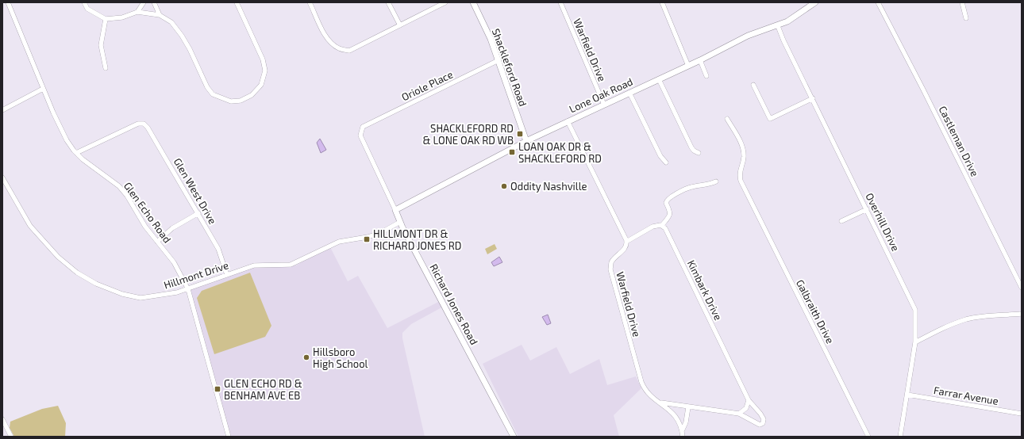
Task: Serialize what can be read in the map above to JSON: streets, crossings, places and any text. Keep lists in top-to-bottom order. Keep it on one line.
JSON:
{"streets":{"street":["Warfield Drive","Shackleford Road","Oriole Place","Lone Oak Road","Castleman Drive","Glen West Drive","Glen Echo Road","Overhill Drive","Hillmont Drive","Kimbark Drive","Richard Jones Road","Galbraith Drive","Farrar Avenue"]},"crossings":[["Warfield Drive","Lone Oak Road"],["Warfield Drive","Kimbark Drive"],["Shackleford Road","Oriole Place"],["Shackleford Road","Lone Oak Road"],["Oriole Place","Richard Jones Road"],["Lone Oak Road","Overhill Drive"],["Lone Oak Road","Richard Jones Road"],["Glen West Drive","Glen Echo Road"],["Glen West Drive","Hillmont Drive"],["Glen Echo Road","Hillmont Drive"],["Overhill Drive","Farrar Avenue"],["Hillmont Drive","Richard Jones Road"]],"places":{"transit":["SHACKLEFORD RD & LONE OAK RD WB","LOAN OAK DR & SHACKLEFORD RD","HILLMONT DR & RICHARD JONES RD","GLEN ECHO RD & BENHAM AVE EB"],"other":["Oddity Nashville","Hillsboro High School"]}}
